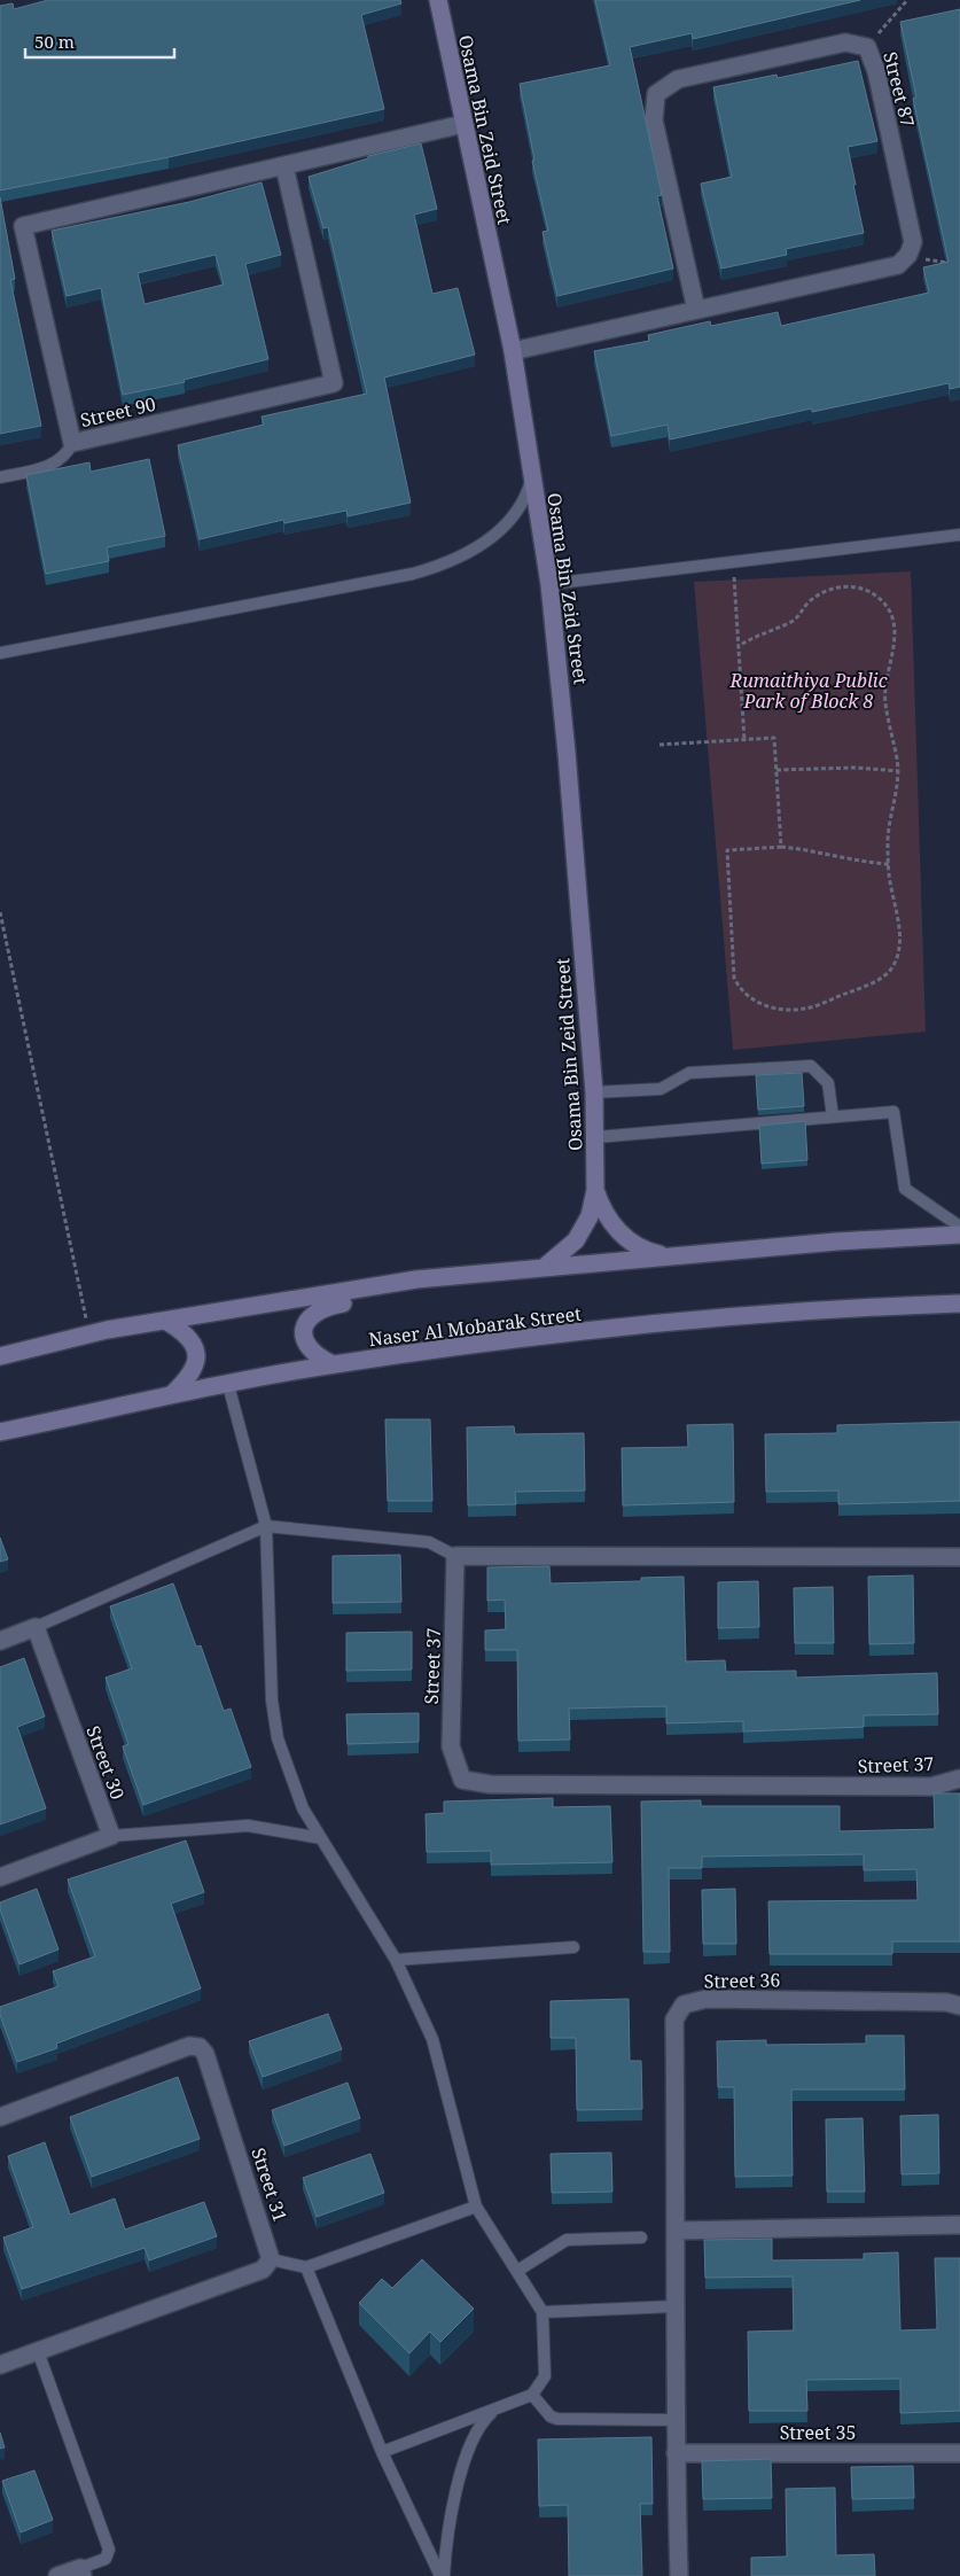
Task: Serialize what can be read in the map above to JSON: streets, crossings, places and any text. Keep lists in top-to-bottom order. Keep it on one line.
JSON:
{"streets":{"street":["Street 87","Osama Bin Zeid Street","Street 90","Naser Al Mobarak Street","Street 37","Street 30","Street 36","Street 31","Street 35"]},"crossings":[["Osama Bin Zeid Street","Street 90"]],"parks":["Rumaithiya Public Park of Block 8"],"scale_bar":"50 m"}
